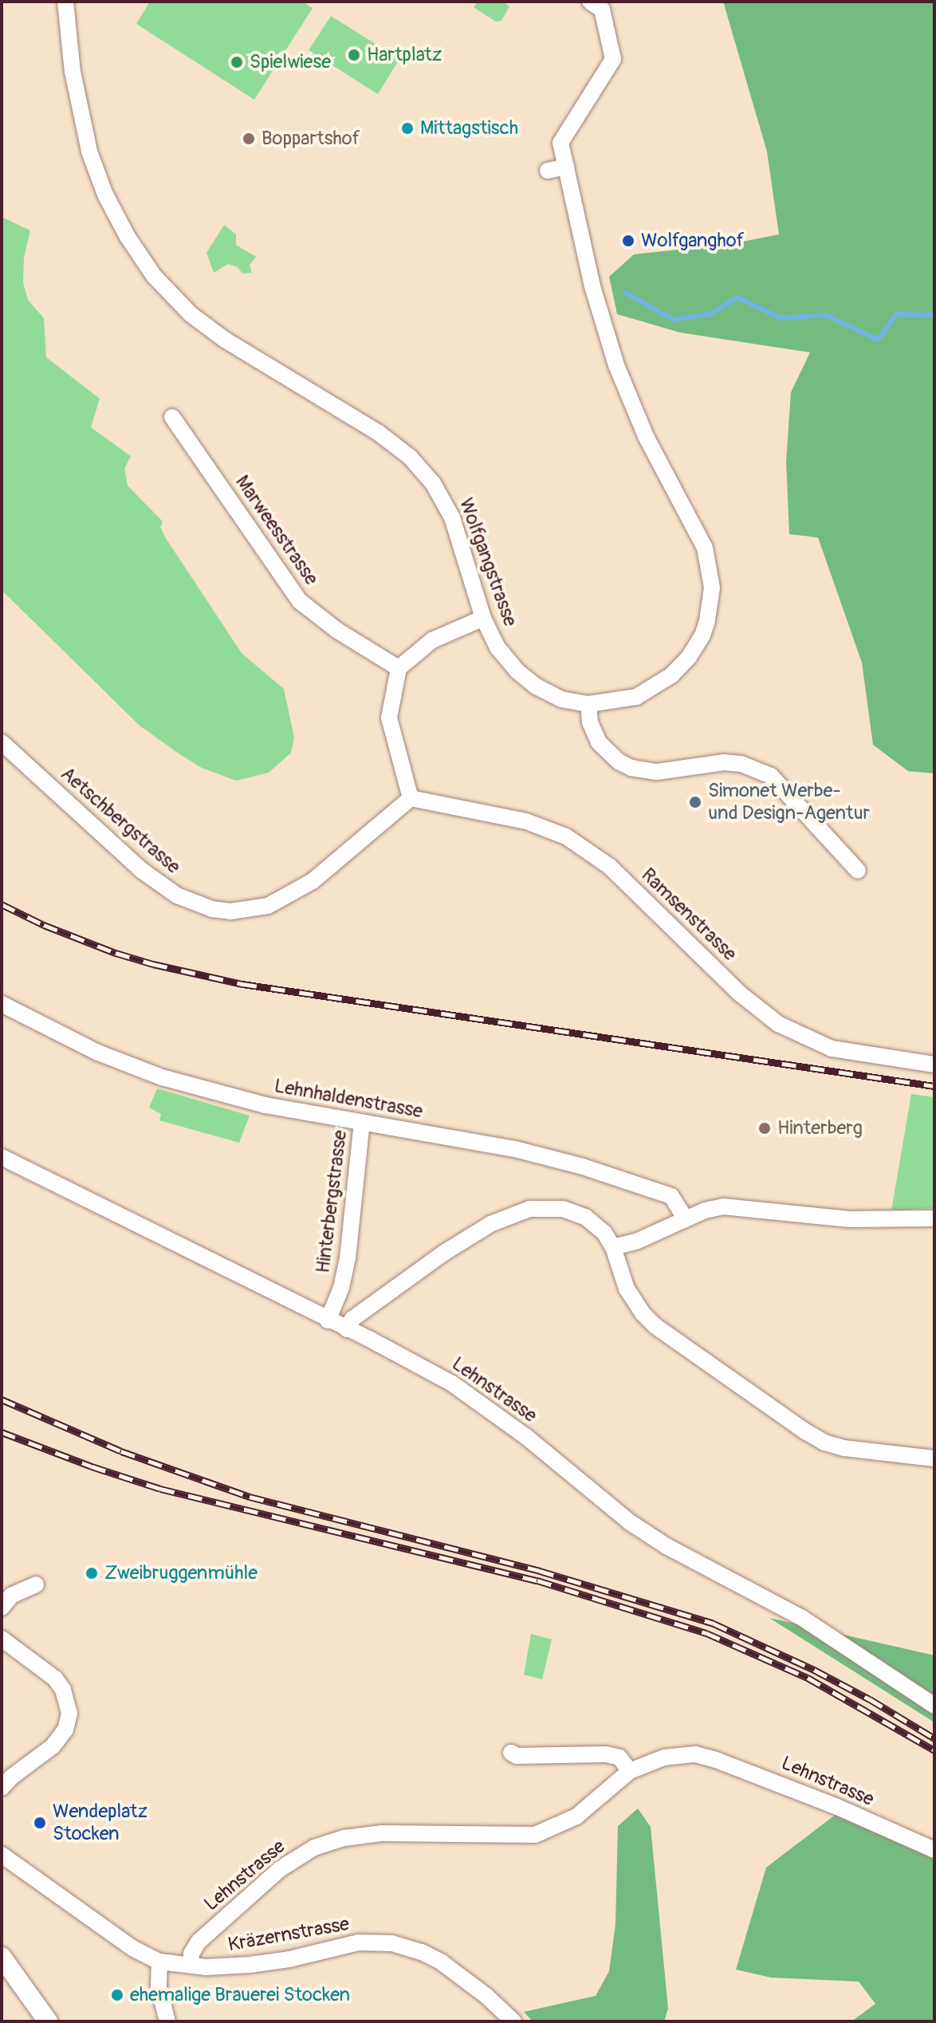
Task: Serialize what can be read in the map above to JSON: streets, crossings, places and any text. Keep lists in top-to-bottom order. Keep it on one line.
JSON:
{"streets":{"street":["Marweesstrasse","Wolfgangstrasse","Aetschbergstrasse","Ramsenstrasse","Lehnhaldenstrasse","Hinterbergstrasse","Lehnstrasse","Kräzernstrasse"]},"crossings":[["Aetschbergstrasse","Ramsenstrasse"],["Lehnhaldenstrasse","Hinterbergstrasse"],["Hinterbergstrasse","Lehnstrasse"],["Lehnstrasse","Kräzernstrasse"]],"places":["Hartplatz","Spielwiese","Mittagstisch","Boppartshof","Wolfganghof","Simonet Werbe- und Design-Agentur","Hinterberg","Zweibruggenmühle","Wendeplatz Stocken","ehemalige Brauerei Stocken"]}
